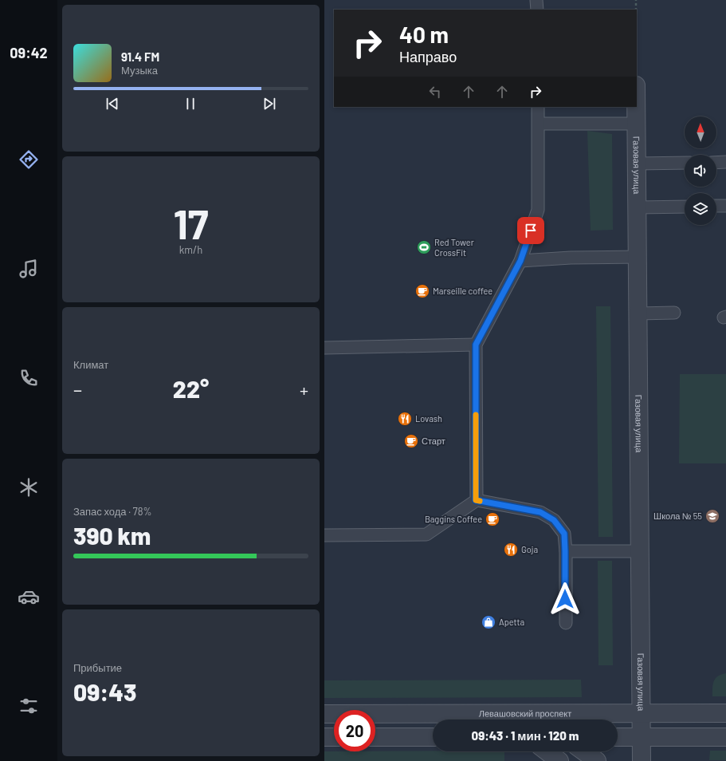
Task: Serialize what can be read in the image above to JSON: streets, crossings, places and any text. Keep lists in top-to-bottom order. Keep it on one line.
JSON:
{"streets":{"street":["Газовая улица","Левашовский проспект"]},"crossings":[["Газовая улица","Левашовский проспект"]],"places":{"sports":["Red Tower CrossFit"],"cafe":["Marseille coffee","Старт","Baggins Coffee"],"restaurant":["Lovash","Goja"],"school or university":["Школа № 55"],"shop":["Apetta"]},"north":"top","page":{"tabs":"09:42","turn":["40 m","Направо"],"song":["91.4 FM","Музыка"],"tile":[["17","km/h"],"Климат",["Запас хода · 78%","390 km"],["Прибытие","09:43"]],"heat":["−","22°","+"],"limit":"20","trip":"09:43 · 1 мин · 120 m"}}
